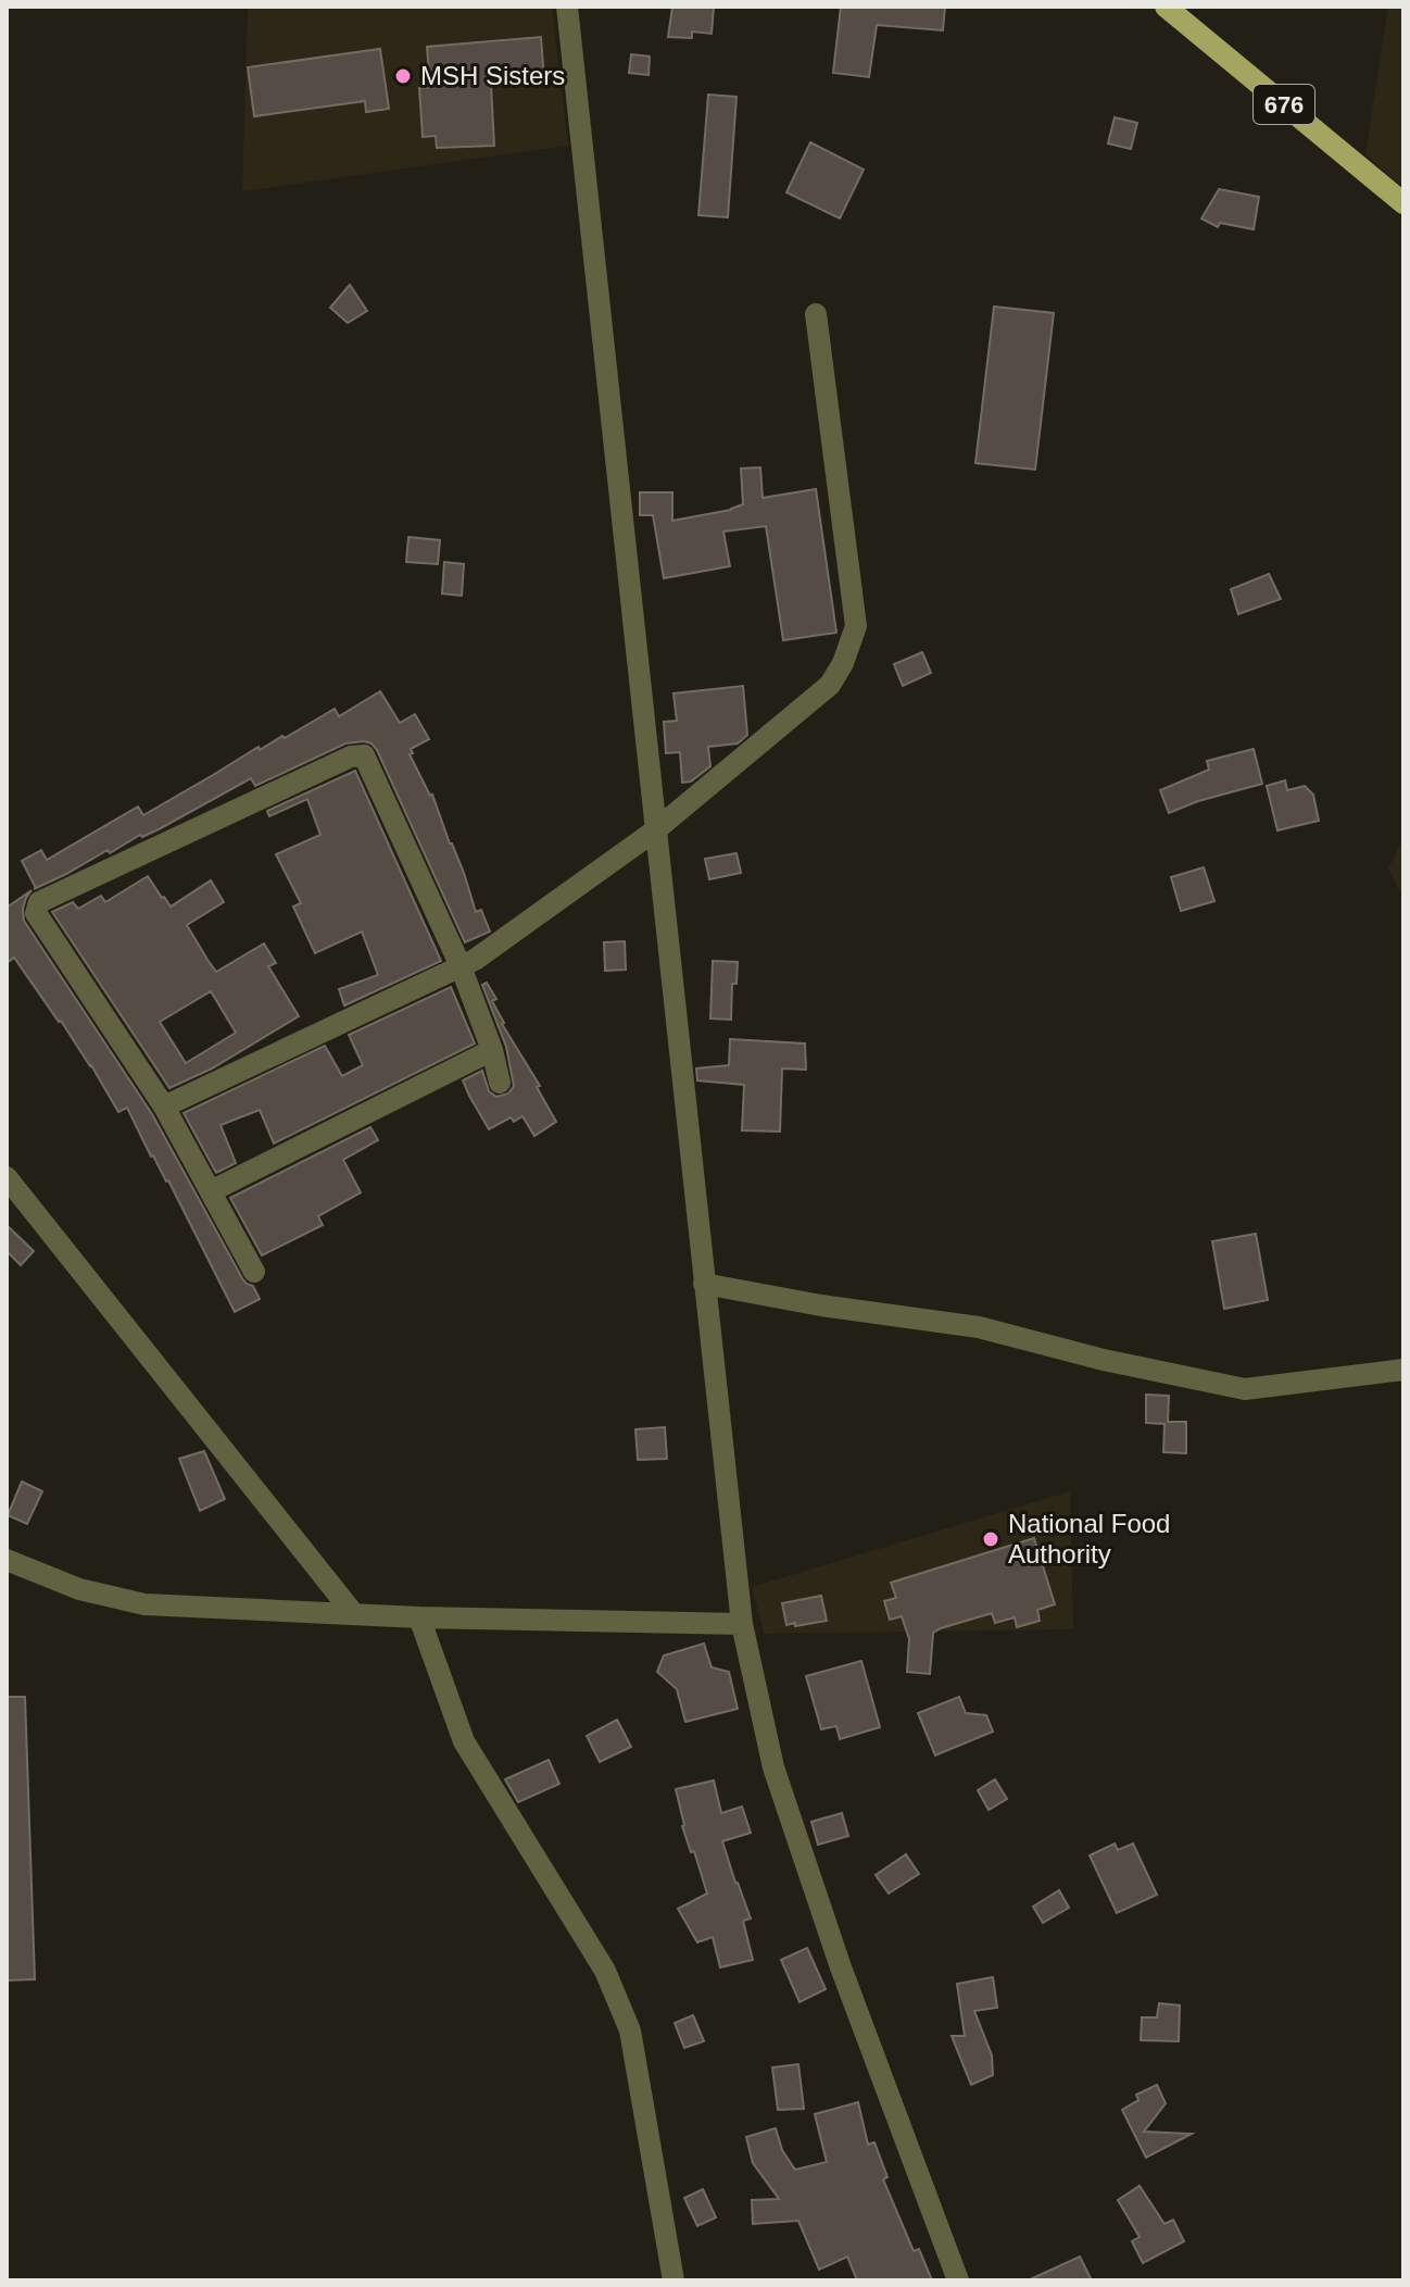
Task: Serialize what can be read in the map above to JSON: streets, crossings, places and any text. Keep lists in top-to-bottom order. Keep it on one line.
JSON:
{"streets":{"main road":["676"]},"places":["MSH Sisters","National Food Authority"]}
